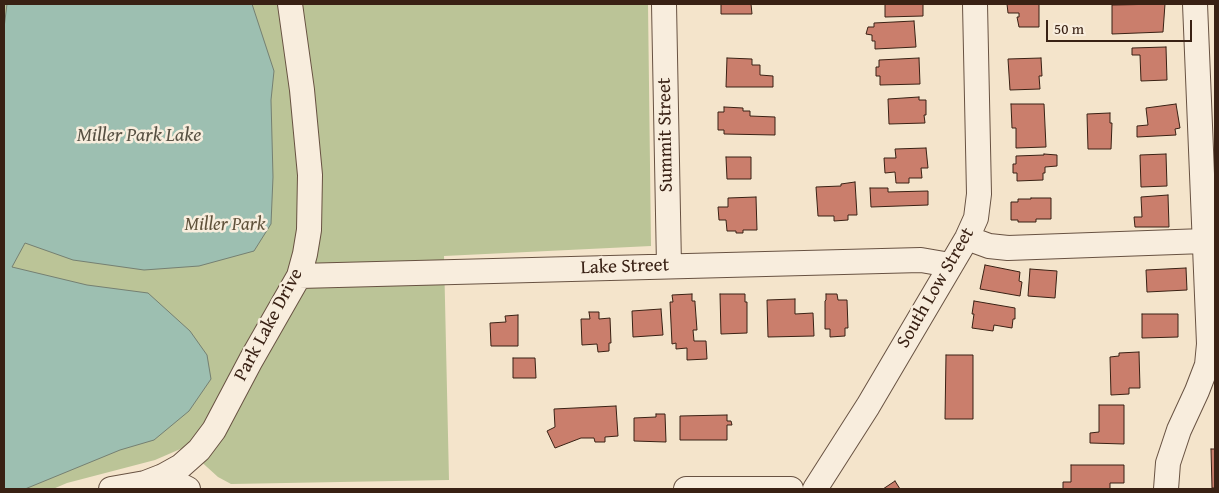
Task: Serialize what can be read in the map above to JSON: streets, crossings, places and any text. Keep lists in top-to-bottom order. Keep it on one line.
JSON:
{"streets":{"street":["Summit Street","Lake Street","South Low Street","Park Lake Drive"]},"crossings":[["Summit Street","Lake Street"],["Lake Street","South Low Street"],["Lake Street","Park Lake Drive"]],"water":["Miller Park Lake"],"parks":["Miller Park"],"scale_bar":"50 m"}
